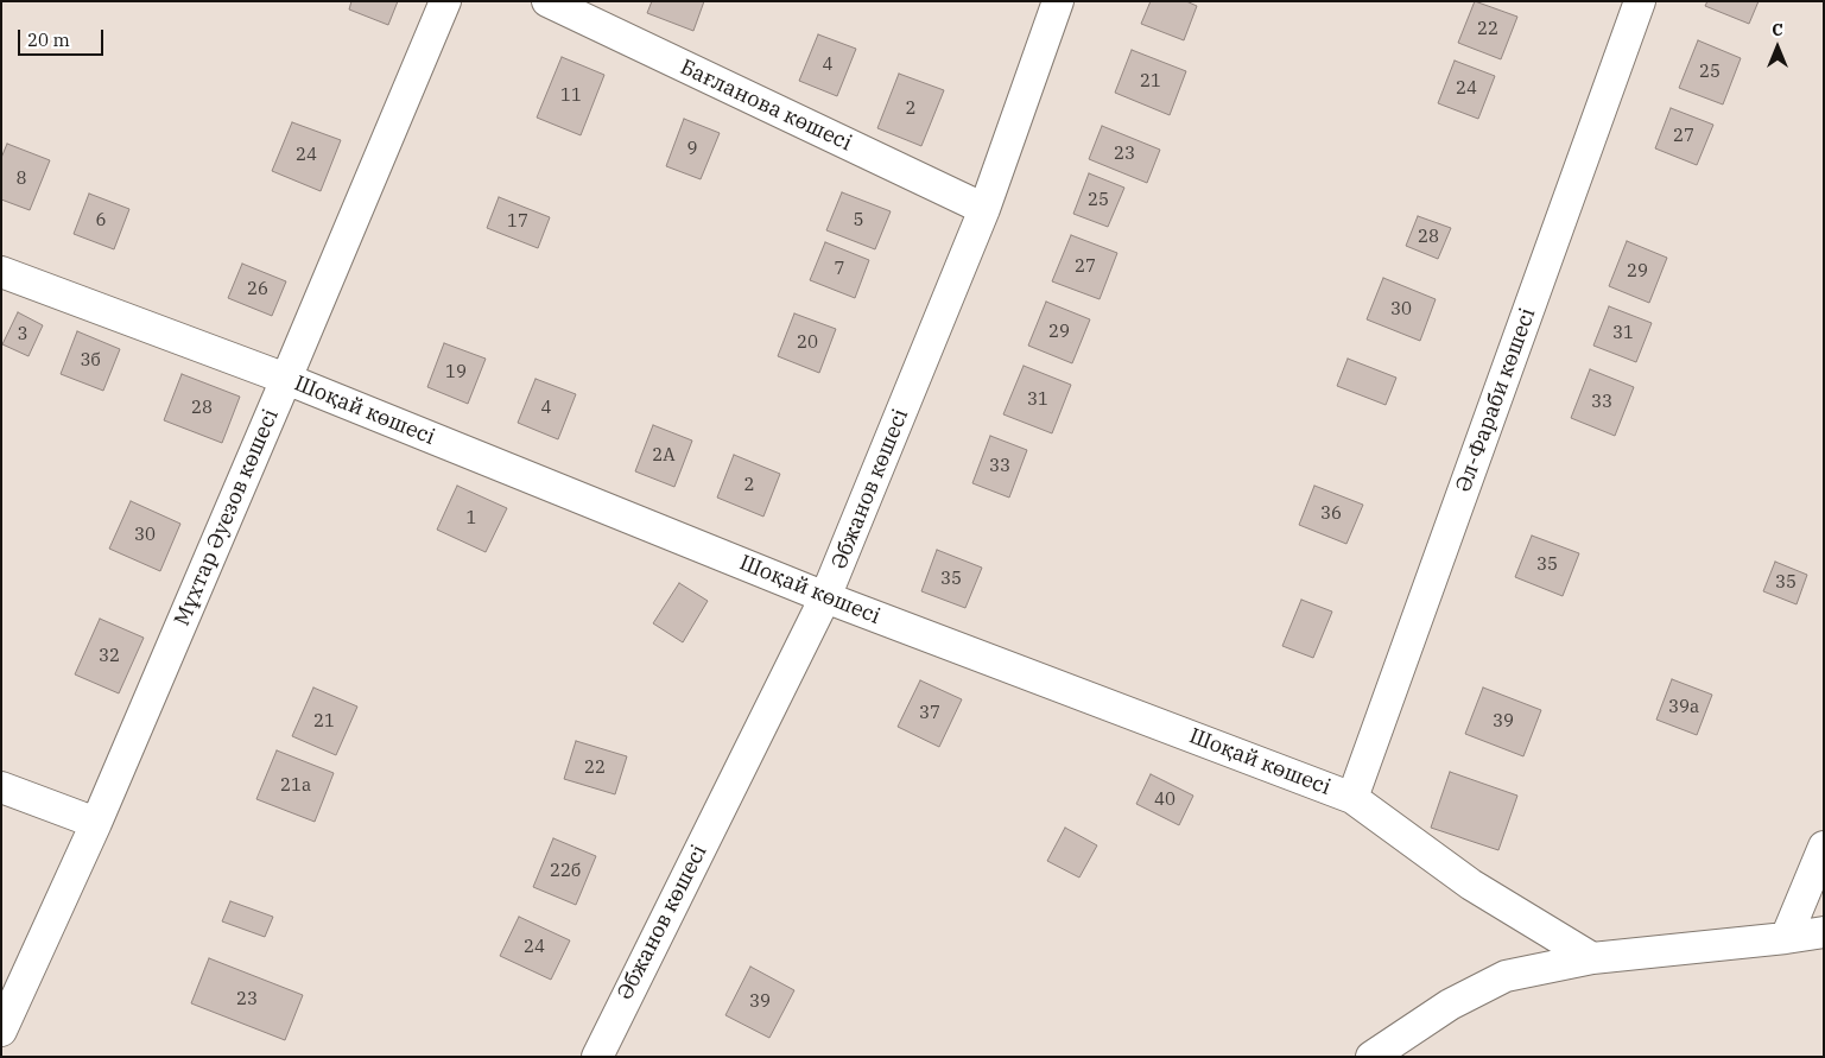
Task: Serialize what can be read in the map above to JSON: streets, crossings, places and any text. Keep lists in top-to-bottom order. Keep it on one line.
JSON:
{"streets":{"street":["Бағланова көшесі","Әл-Фараби көшесі","Шоқай көшесі","Әбжанов көшесі","Мұхтар Әуезов көшесі"]},"crossings":[["Бағланова көшесі","Әбжанов көшесі"],["Әл-Фараби көшесі","Шоқай көшесі"],["Шоқай көшесі","Әбжанов көшесі"],["Шоқай көшесі","Мұхтар Әуезов көшесі"]],"house_numbers":["22","4","25","21","24","11","2","27","9","23","24","8","25","6","5","17","28","27","7","29","26","30","29","31","3","20","3б","19","31","33","28","4","2А","33","2","36","1","30","35","35","35","32","39а","37","21","39","22","21а","40","22б","24","23","39"],"scale_bar":"20 m","north":"top"}
